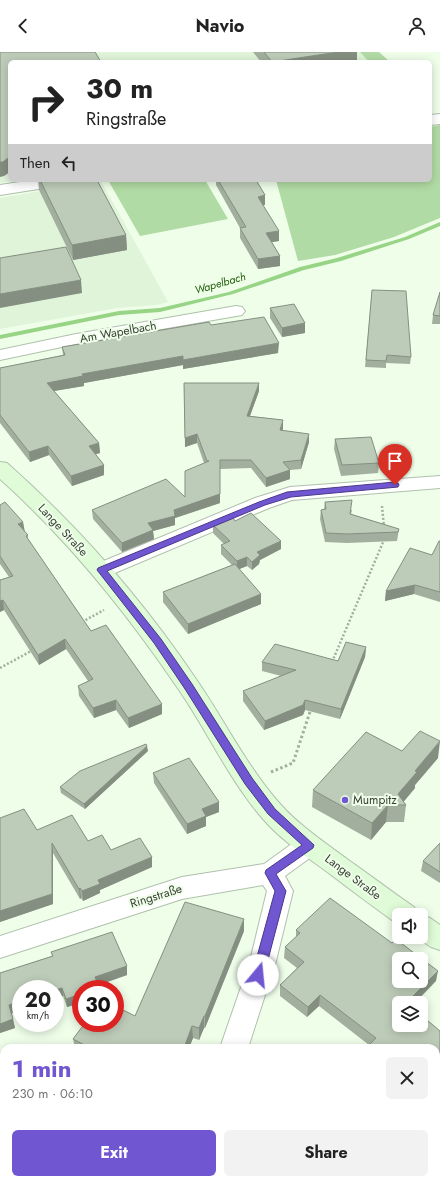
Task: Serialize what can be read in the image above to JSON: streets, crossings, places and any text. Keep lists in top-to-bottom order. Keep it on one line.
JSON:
{"streets":{"main road":["Lange Straße"],"street":["Am Wapelbach","Ringstraße"]},"crossings":[["Lange Straße","Ringstraße"]],"water":["Wapelbach"],"places":["Mumpitz"],"page":{"header":"Navio","turn":["30 m","Ringstraße"],"then":"Then","speed":"20 km/h","limit":"30","heading":["1 min","230 m · 06:10"],"buttons":["Exit","Share"]}}
